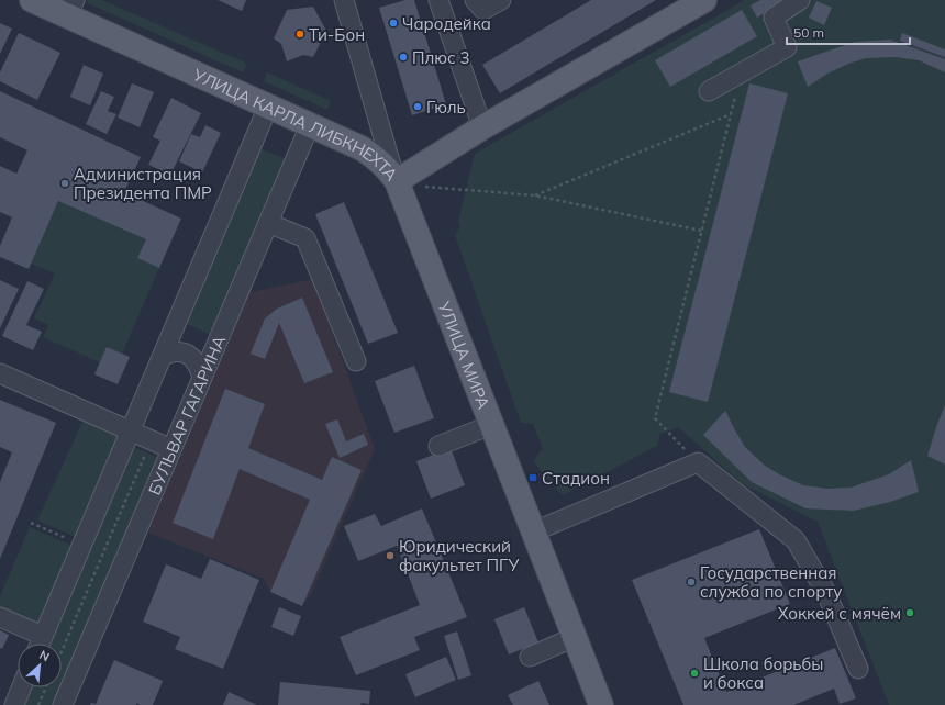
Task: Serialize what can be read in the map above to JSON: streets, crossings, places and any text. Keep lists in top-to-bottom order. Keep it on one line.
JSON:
{"streets":{"main road":["УЛИЦА КАРЛА ЛИБКНЕХТА","УЛИЦА МИРА"],"street":["БУЛЬВАР ГАГАРИНА"]},"crossings":[["УЛИЦА КАРЛА ЛИБКНЕХТА","УЛИЦА МИРА"],["УЛИЦА КАРЛА ЛИБКНЕХТА","БУЛЬВАР ГАГАРИНА"]],"places":{"other":["Чародейка","Ти-Бон","Плюс 3","Гюль","Администрация Президента ПМР","Юридический факультет ПГУ","Государственная служба по спорту","Хоккей с мячём","Школа борьбы и бокса"],"transit":["Стадион"]},"scale_bar":"50 m","north":"top right"}
